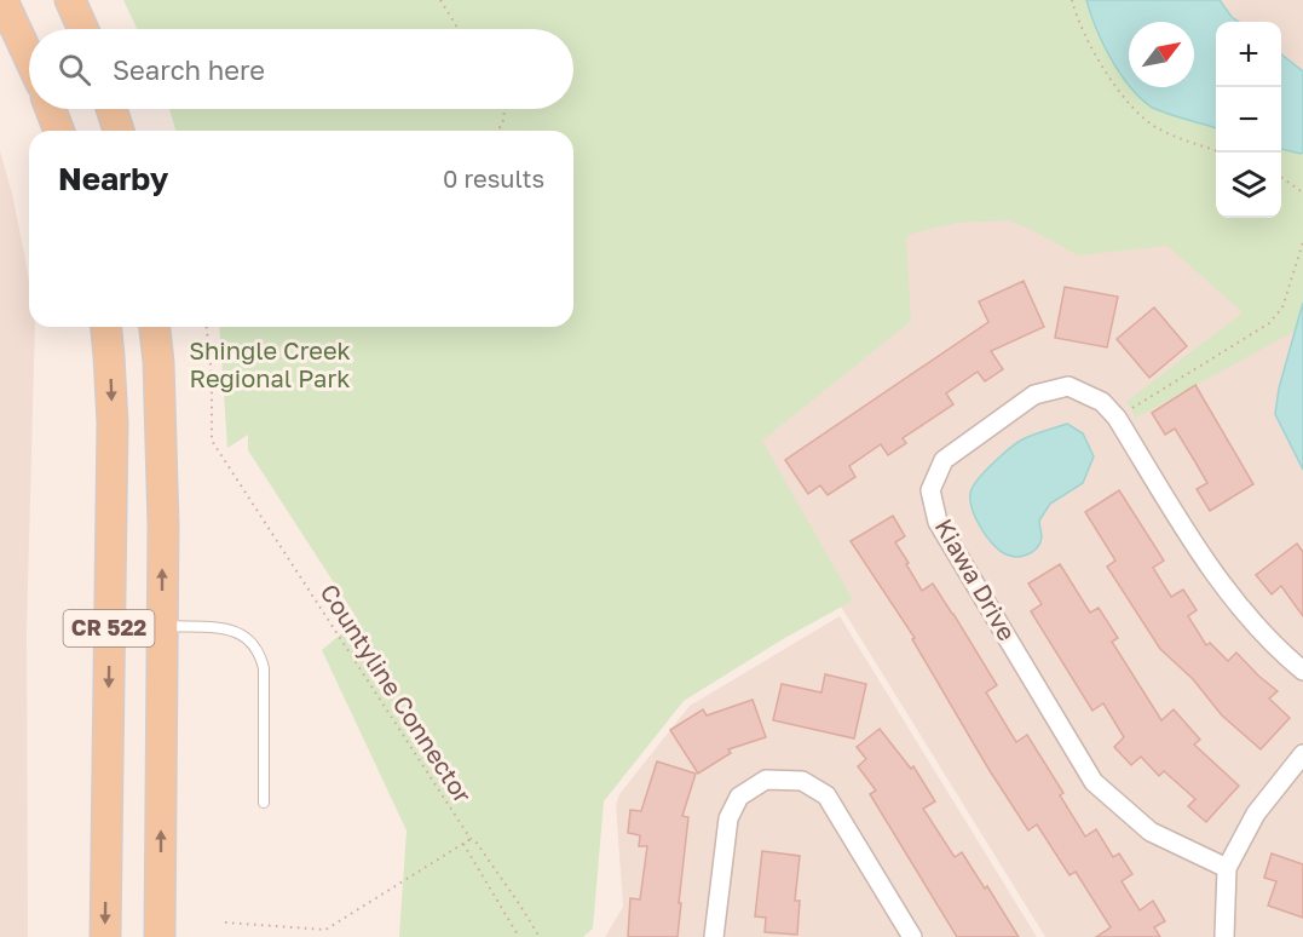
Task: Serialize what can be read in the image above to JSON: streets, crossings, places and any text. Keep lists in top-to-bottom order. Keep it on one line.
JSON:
{"streets":{"main road":["CR 522"],"street":["Kiawa Drive"],"path":["Countyline Connector"]},"parks":["Shingle Creek Regional Park"],"north":"top right","page":{"map_buttons":["+","−"],"search":"Search here","heading":["Nearby","0 results"]}}
